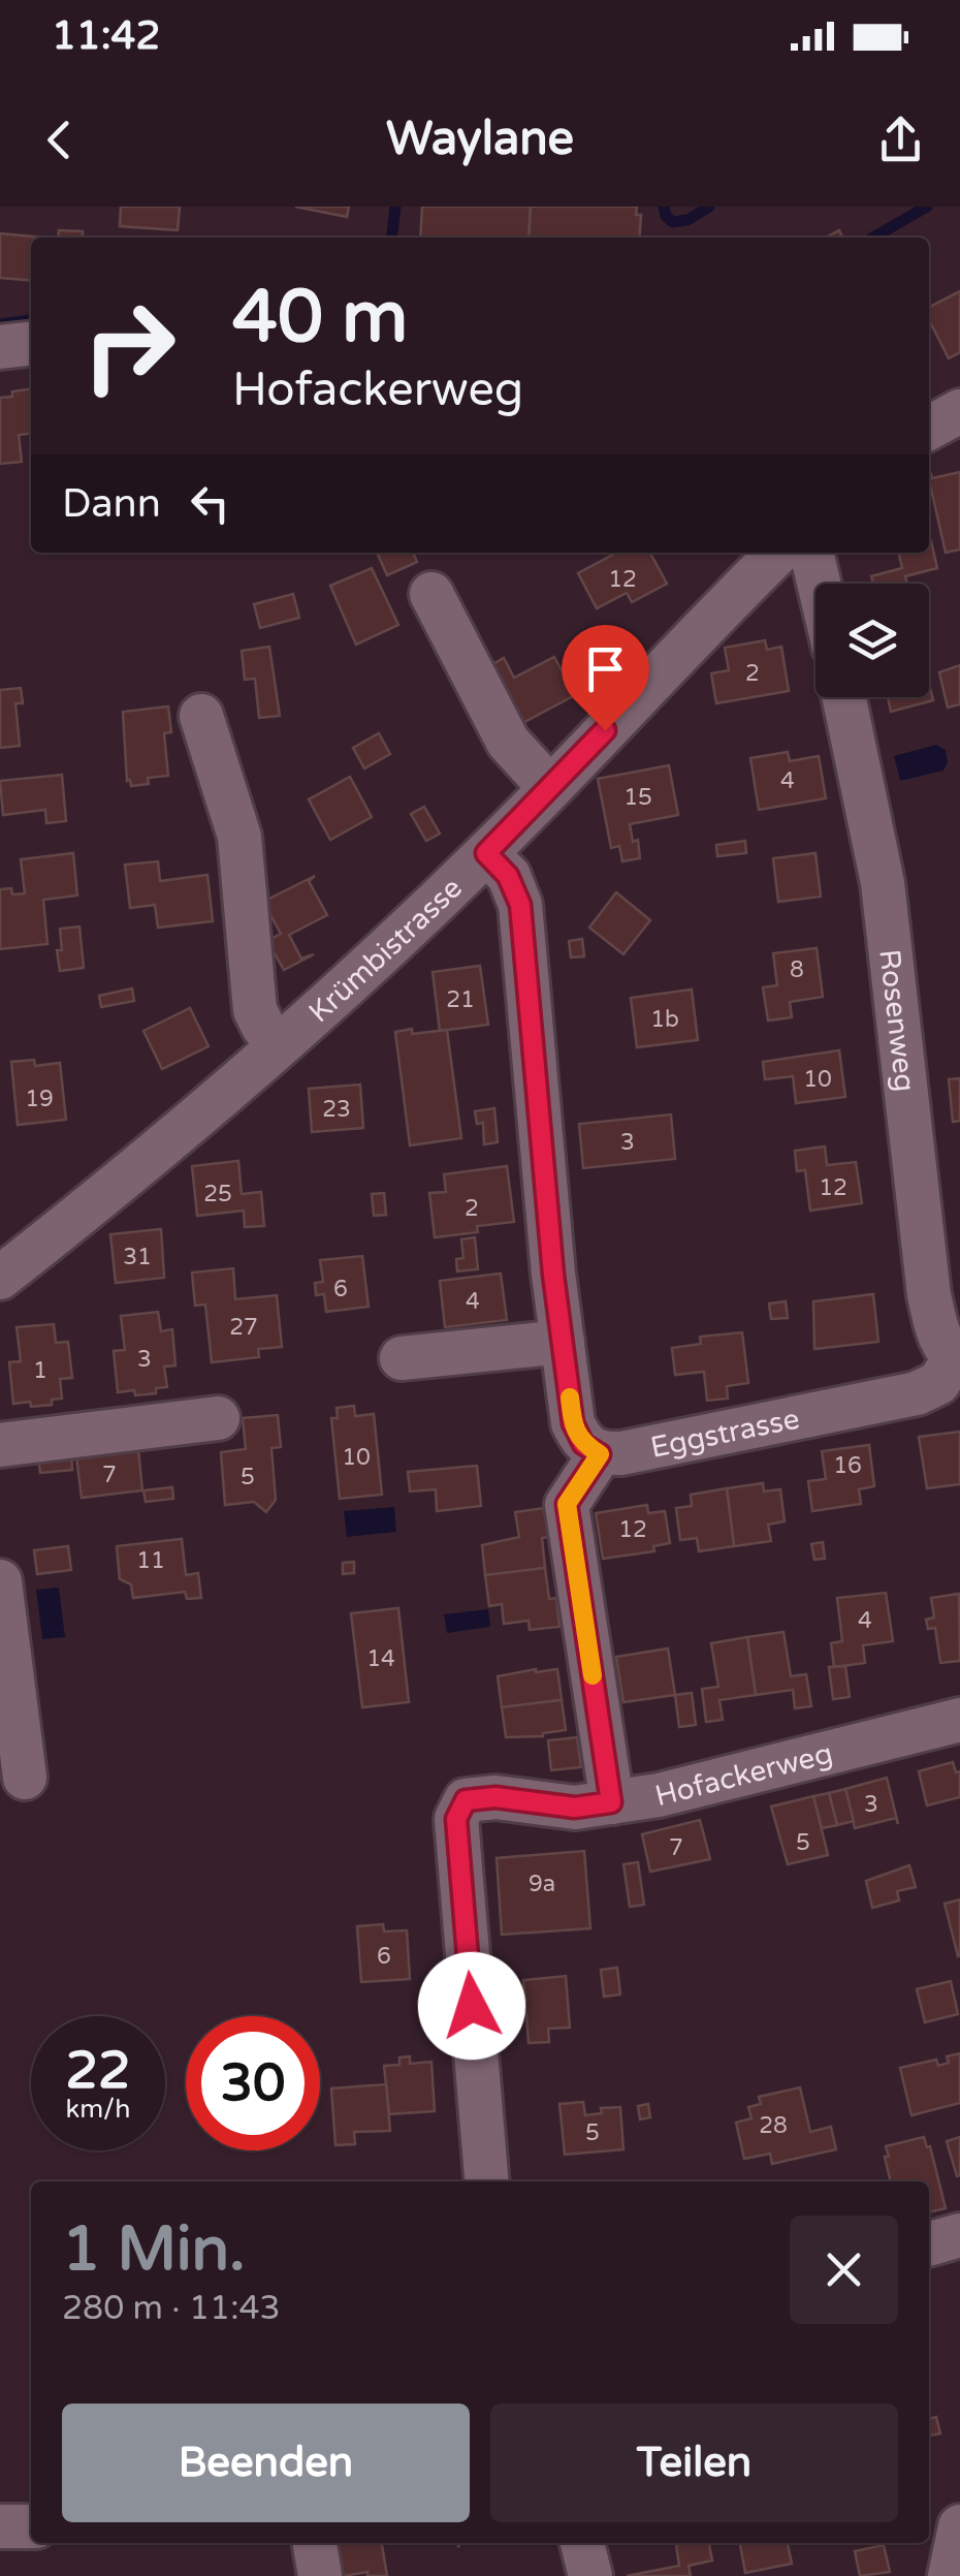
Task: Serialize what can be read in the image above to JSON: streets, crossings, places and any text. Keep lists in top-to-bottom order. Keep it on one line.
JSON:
{"streets":{"street":["Krümbistrasse","Rosenweg","Eggstrasse","Hofackerweg"]},"crossings":[["Rosenweg","Eggstrasse"]],"house_numbers":["12","2","4","15","8","21","1b","10","19","23","3","12","25","2","31","6","4","27","3","1","10","16","7","5","12","11","4","14","3","5","7","9a","6","28","5"],"page":{"status":"11:42","header":"Waylane","turn":["40 m","Hofackerweg"],"then":"Dann","speed":"22 km/h","limit":"30","heading":["1 Min.","280 m · 11:43"],"buttons":["Beenden","Teilen"]}}
